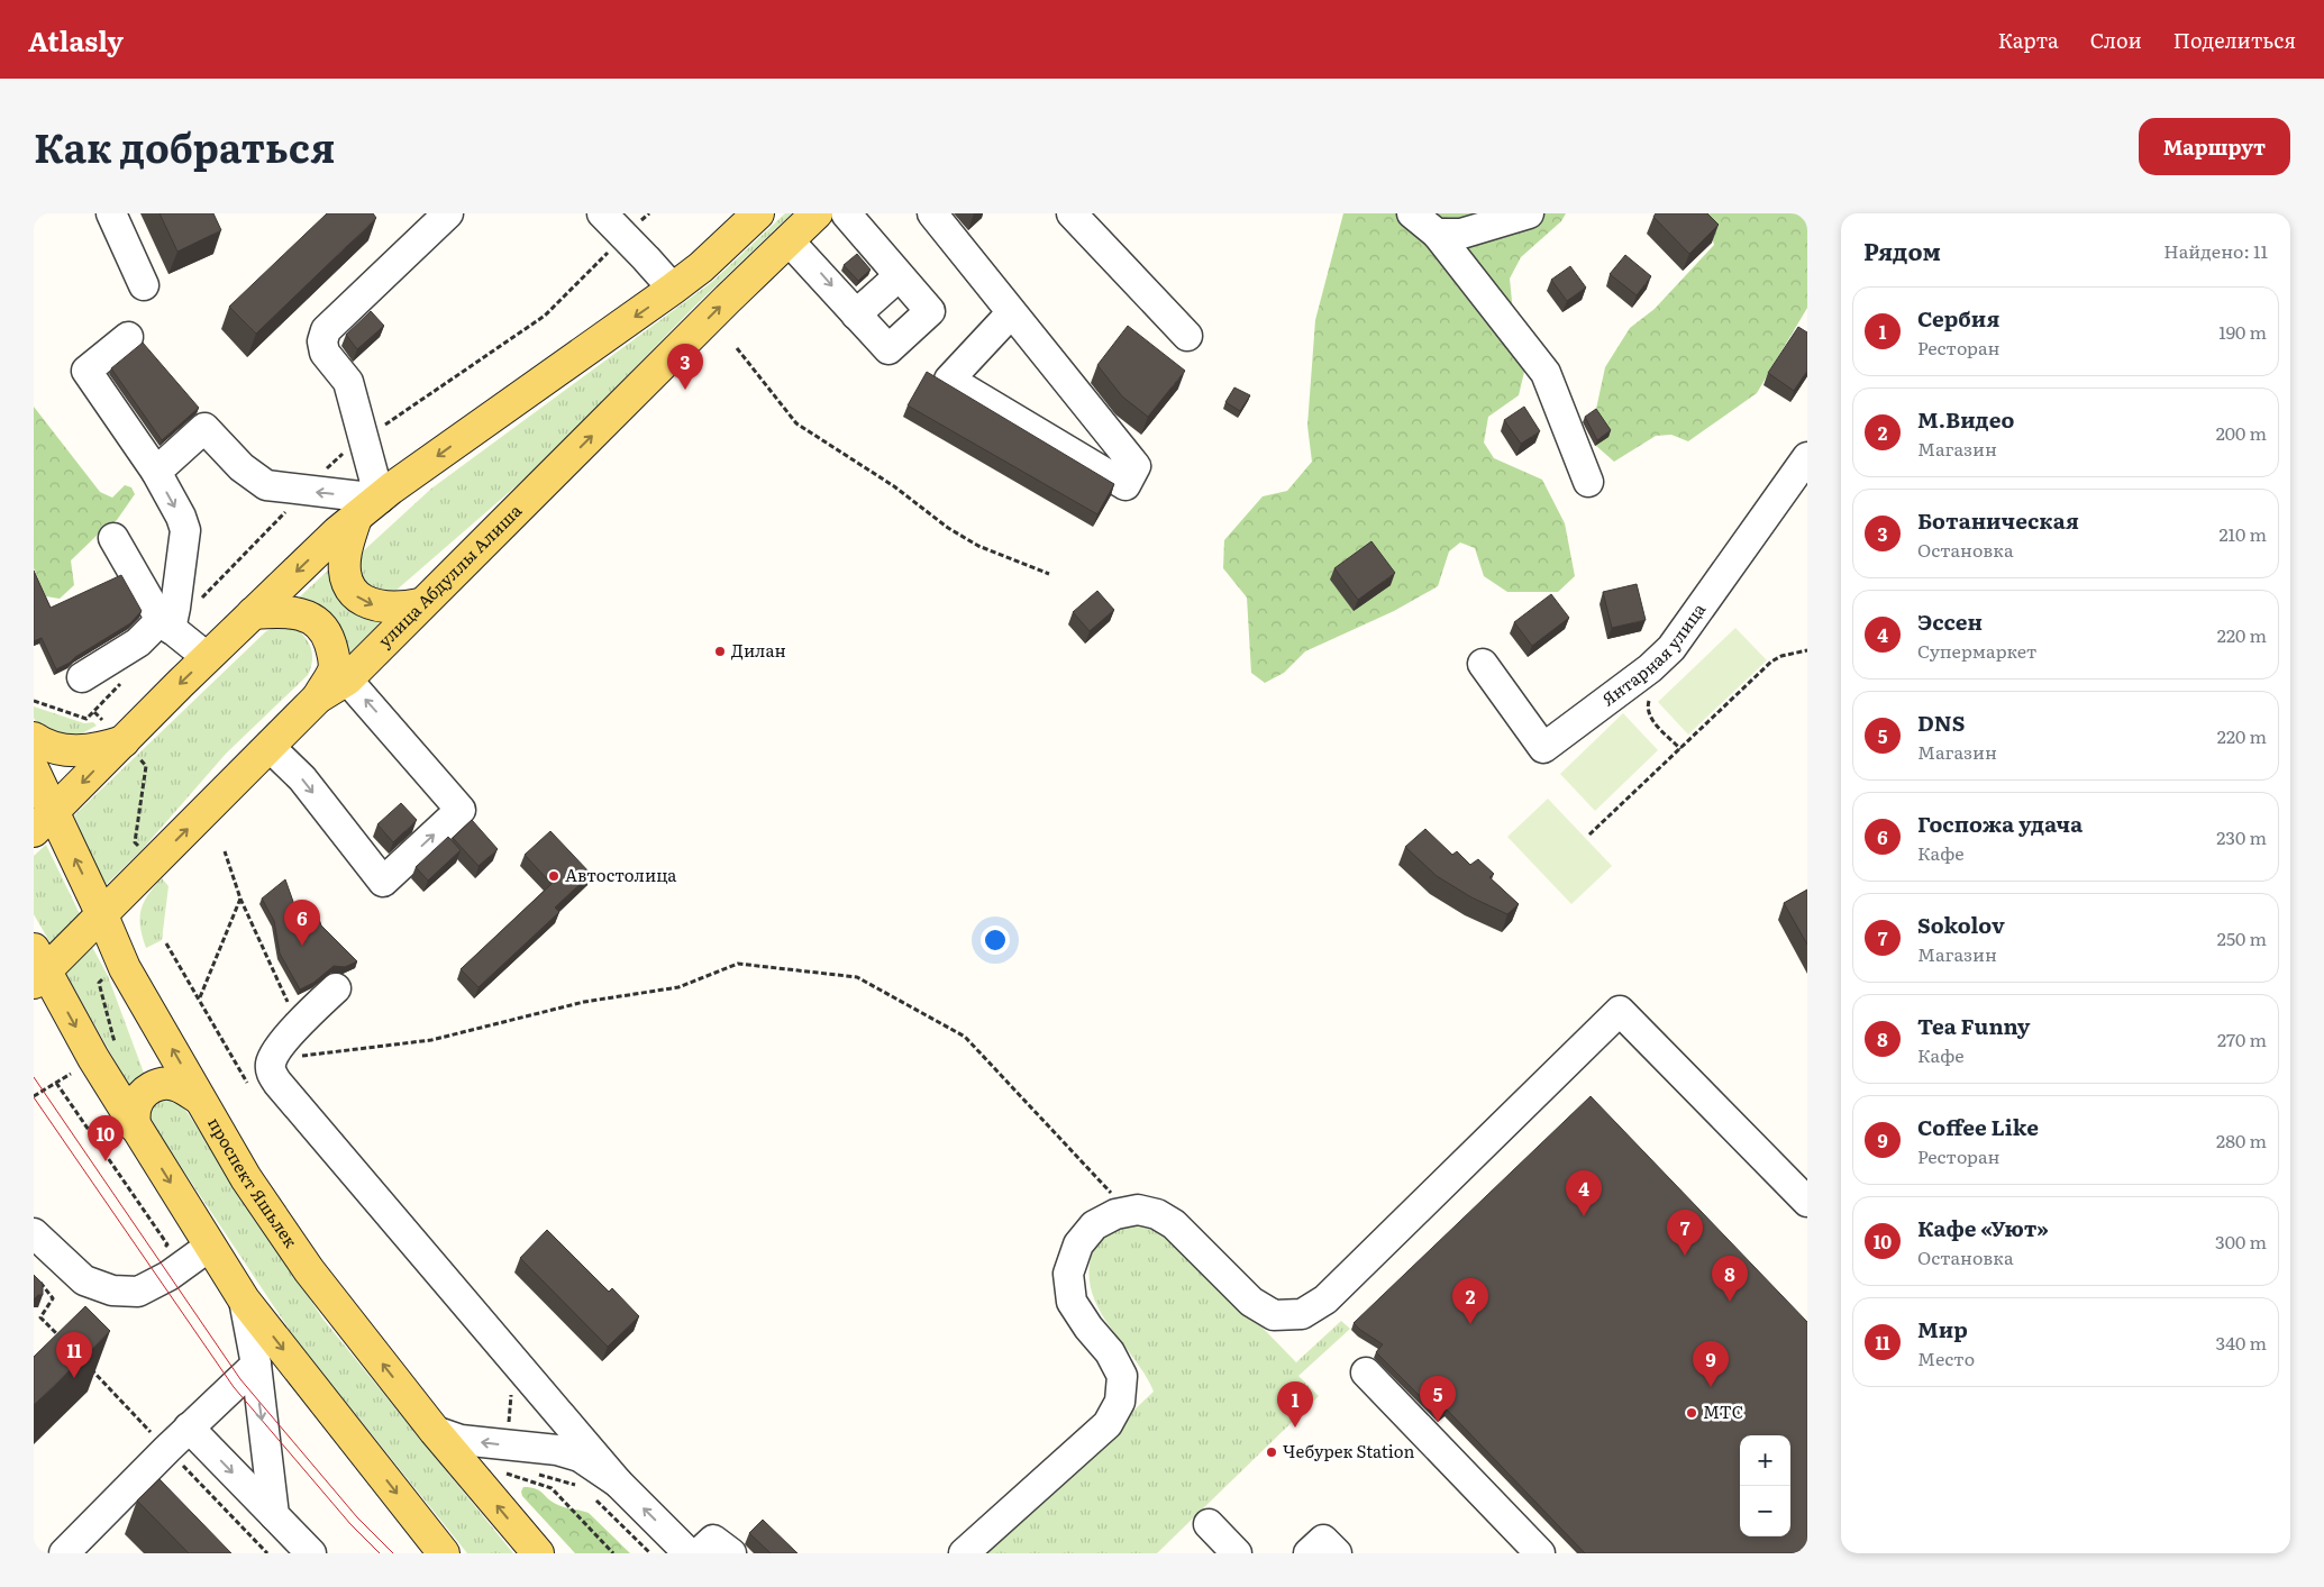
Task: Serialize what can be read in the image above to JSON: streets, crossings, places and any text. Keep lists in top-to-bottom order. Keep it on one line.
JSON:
{"streets":{"main road":["улица Абдуллы Алиша","проспект Яшьлек"],"street":["Янтарная улица"]},"crossings":[["улица Абдуллы Алиша","проспект Яшьлек"]],"places":["Дилан","Автостолица","МТС","Чебурек Station"],"page":{"header":"Atlasly","nav":["Карта","Слои","Поделиться"],"title":"Как добраться","buttons":"Маршрут","heading":["Рядом","Найдено: 11"],"list":[{"mark":"1","name":"Сербия","note":"Ресторан","value":"190 m"},{"mark":"2","name":"М.Видео","note":"Магазин","value":"200 m"},{"mark":"3","name":"Ботаническая","note":"Остановка","value":"210 m"},{"mark":"4","name":"Эссен","note":"Супермаркет","value":"220 m"},{"mark":"5","name":"DNS","note":"Магазин","value":"220 m"},{"mark":"6","name":"Госпожа удача","note":"Кафе","value":"230 m"},{"mark":"7","name":"Sokolov","note":"Магазин","value":"250 m"},{"mark":"8","name":"Tea Funny","note":"Кафе","value":"270 m"},{"mark":"9","name":"Coffee Like","note":"Ресторан","value":"280 m"},{"mark":"10","name":"Кафе «Уют»","note":"Остановка","value":"300 m"},{"mark":"11","name":"Мир","note":"Место","value":"340 m"}],"pins":["3","6","10","4","7","8","2","11","9","5","1"],"map_buttons":["+","−"]}}
